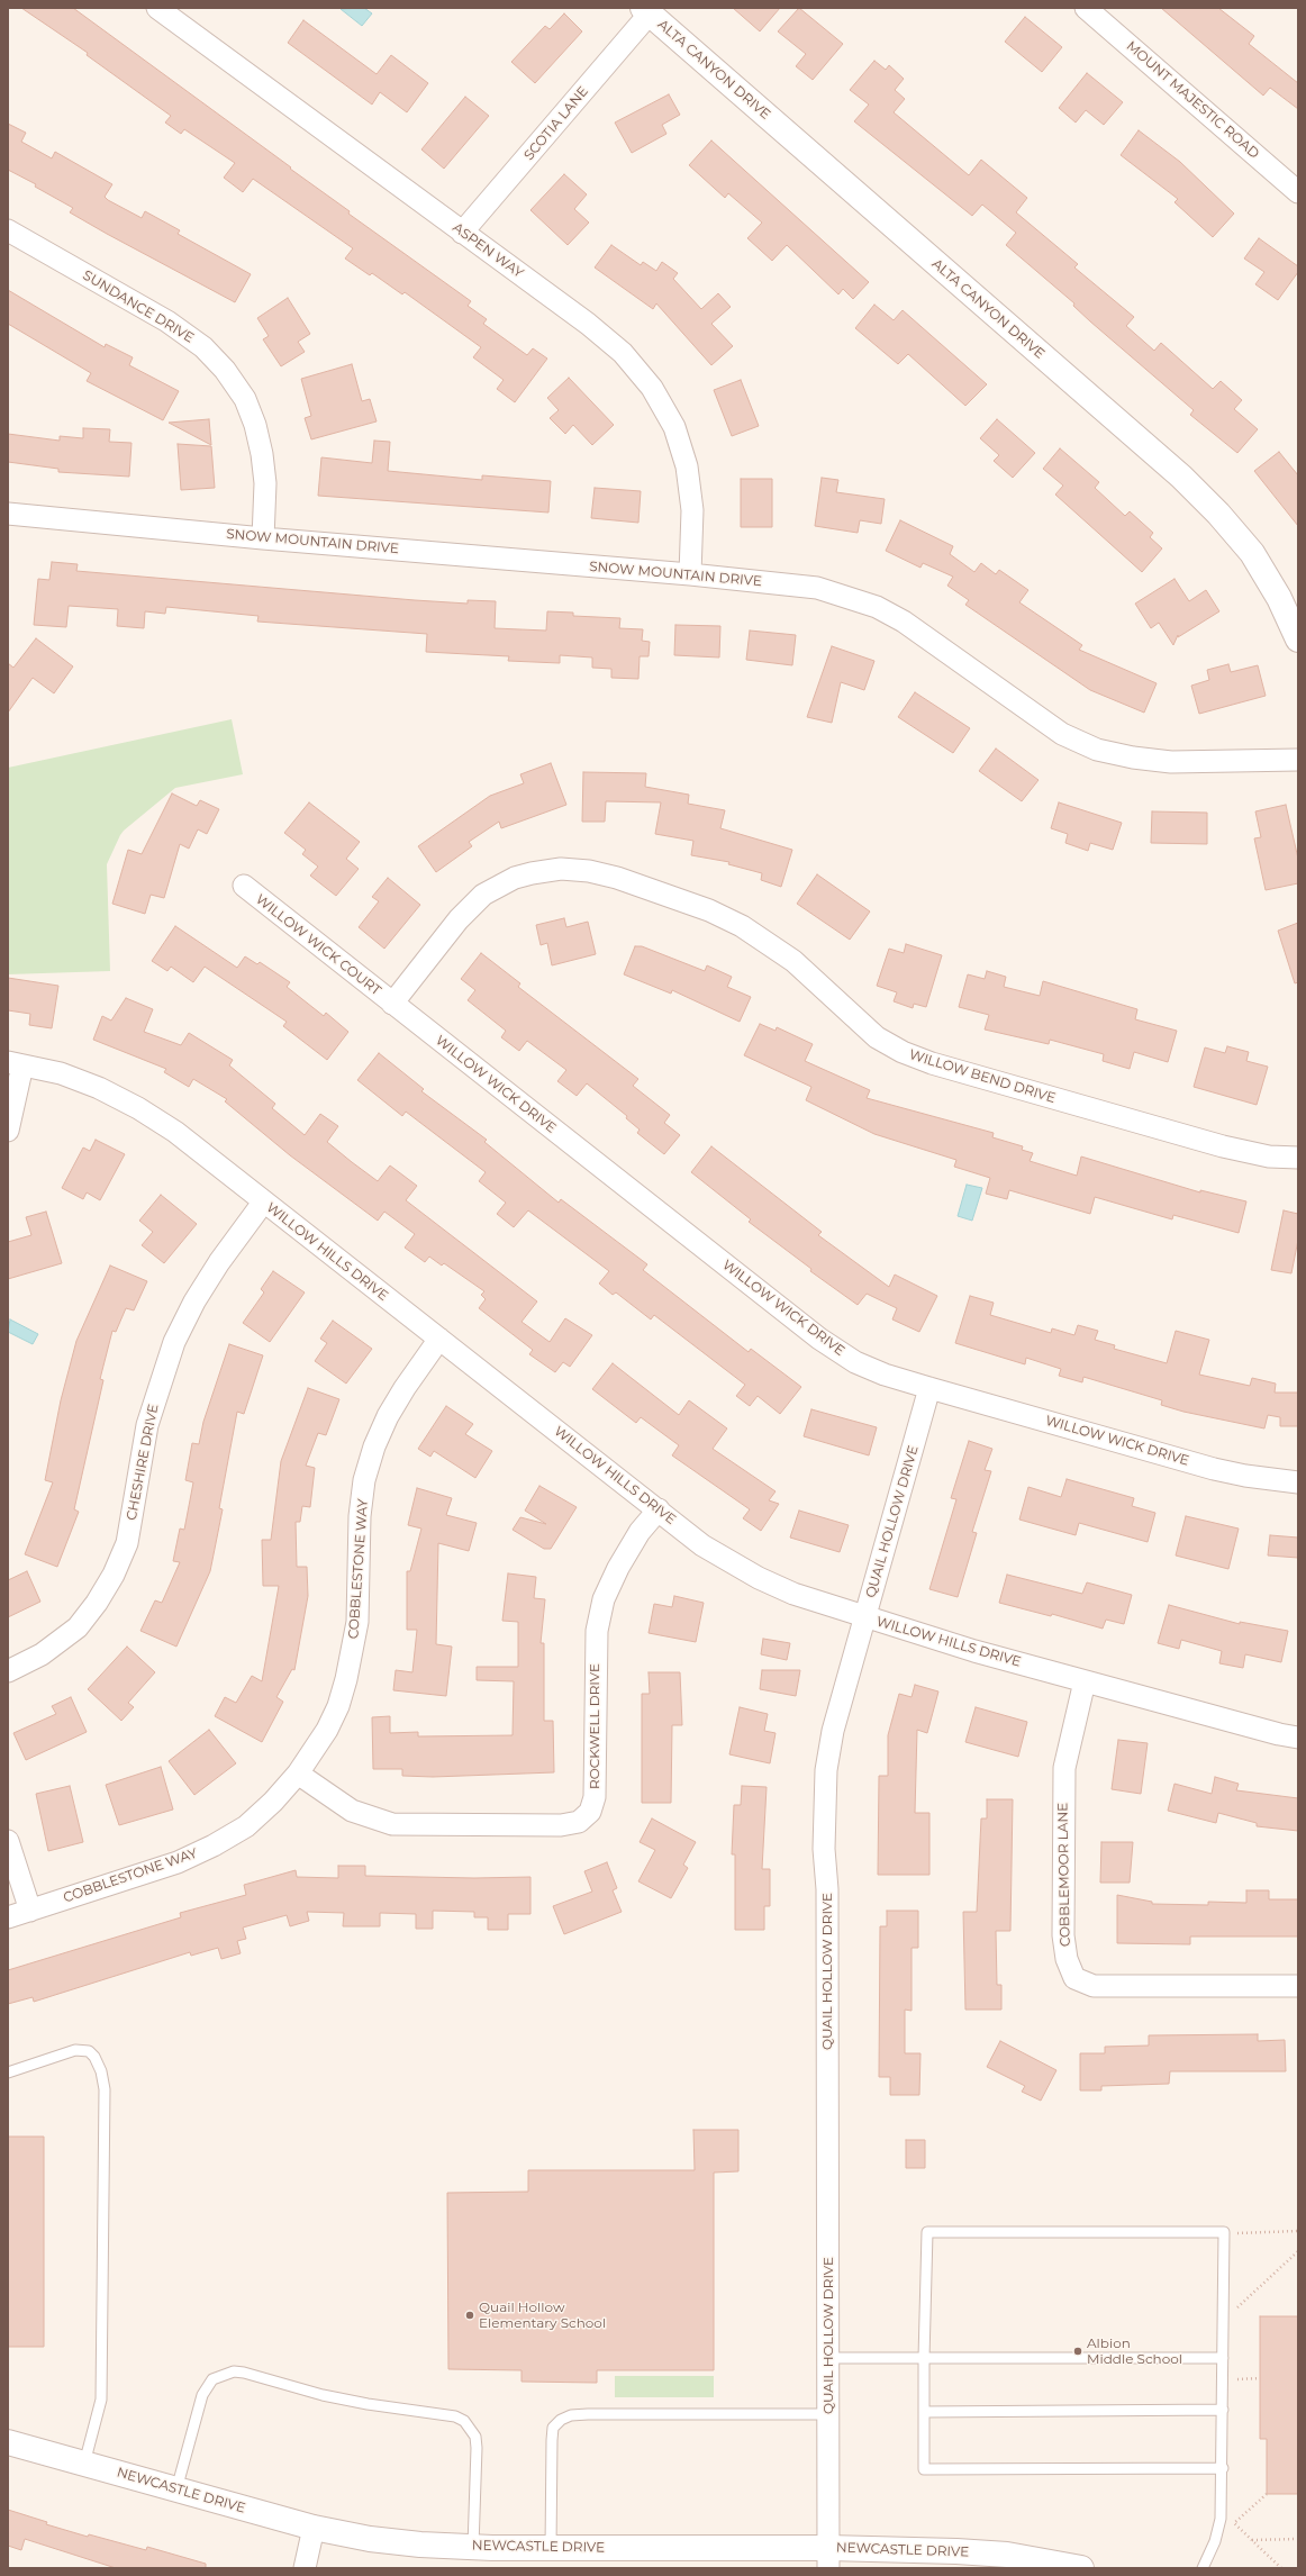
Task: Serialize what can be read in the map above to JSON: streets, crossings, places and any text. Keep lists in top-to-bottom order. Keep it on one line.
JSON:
{"streets":{"street":["ALTA CANYON DRIVE","MOUNT MAJESTIC ROAD","SCOTIA LANE","ASPEN WAY","SUNDANCE DRIVE","SNOW MOUNTAIN DRIVE","WILLOW WICK COURT","WILLOW BEND DRIVE","WILLOW WICK DRIVE","WILLOW HILLS DRIVE","CHESHIRE DRIVE","QUAIL HOLLOW DRIVE","COBBLESTONE WAY","ROCKWELL DRIVE","COBBLEMOOR LANE","NEWCASTLE DRIVE"]},"crossings":[["ALTA CANYON DRIVE","SCOTIA LANE"],["SCOTIA LANE","ASPEN WAY"],["ASPEN WAY","SNOW MOUNTAIN DRIVE"],["SUNDANCE DRIVE","SNOW MOUNTAIN DRIVE"],["WILLOW WICK COURT","WILLOW BEND DRIVE"],["WILLOW WICK COURT","WILLOW WICK DRIVE"],["WILLOW BEND DRIVE","WILLOW WICK DRIVE"],["WILLOW WICK DRIVE","QUAIL HOLLOW DRIVE"],["WILLOW HILLS DRIVE","CHESHIRE DRIVE"],["WILLOW HILLS DRIVE","QUAIL HOLLOW DRIVE"],["WILLOW HILLS DRIVE","COBBLESTONE WAY"],["WILLOW HILLS DRIVE","ROCKWELL DRIVE"],["WILLOW HILLS DRIVE","COBBLEMOOR LANE"],["QUAIL HOLLOW DRIVE","NEWCASTLE DRIVE"],["COBBLESTONE WAY","ROCKWELL DRIVE"]],"places":["Quail Hollow Elementary School","Albion Middle School"]}
